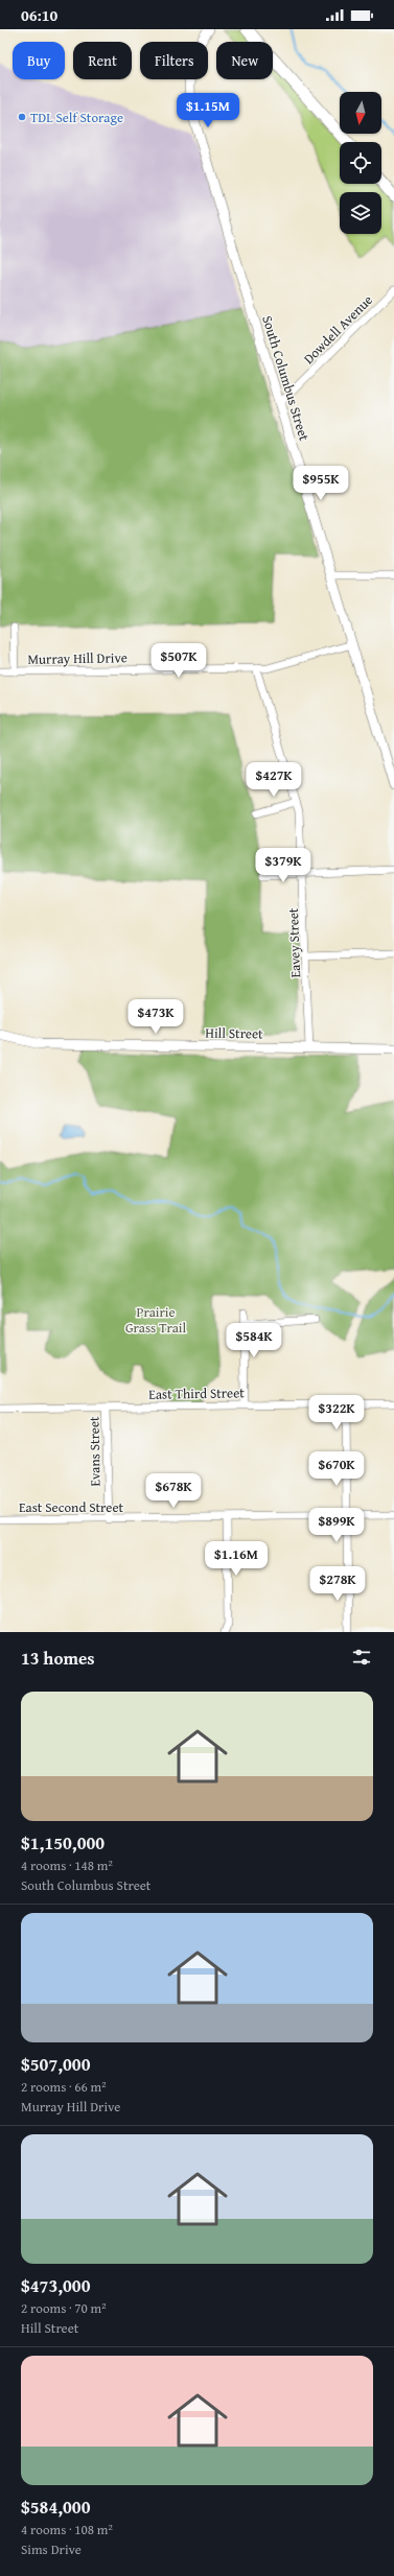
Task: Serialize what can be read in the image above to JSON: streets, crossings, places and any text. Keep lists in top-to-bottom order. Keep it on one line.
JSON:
{"streets":{"street":["Dowdell Avenue","South Columbus Street","Murray Hill Drive","Eavey Street","Hill Street","East Third Street","Evans Street","East Second Street"]},"crossings":[["Dowdell Avenue","South Columbus Street"],["South Columbus Street","Murray Hill Drive"],["Murray Hill Drive","Eavey Street"],["Eavey Street","Hill Street"],["East Third Street","Evans Street"],["Evans Street","East Second Street"]],"parks":["Prairie Grass Trail"],"places":["TDL Self Storage"],"north":"bottom","page":{"status":"06:10","chip":["Buy","Rent","Filters","New"],"price":["$1.15M","$955K","$507K","$427K","$379K","$473K","$584K","$322K","$670K","$678K","$899K","$1.16M","$278K"],"heading":"13 homes","list":[{"name":"$1,150,000","note":"4 rooms · 148 m² · South Columbus Street"},{"name":"$507,000","note":"2 rooms · 66 m² · Murray Hill Drive"},{"name":"$473,000","note":"2 rooms · 70 m² · Hill Street"},{"name":"$584,000","note":"4 rooms · 108 m² · Sims Drive"}]}}
